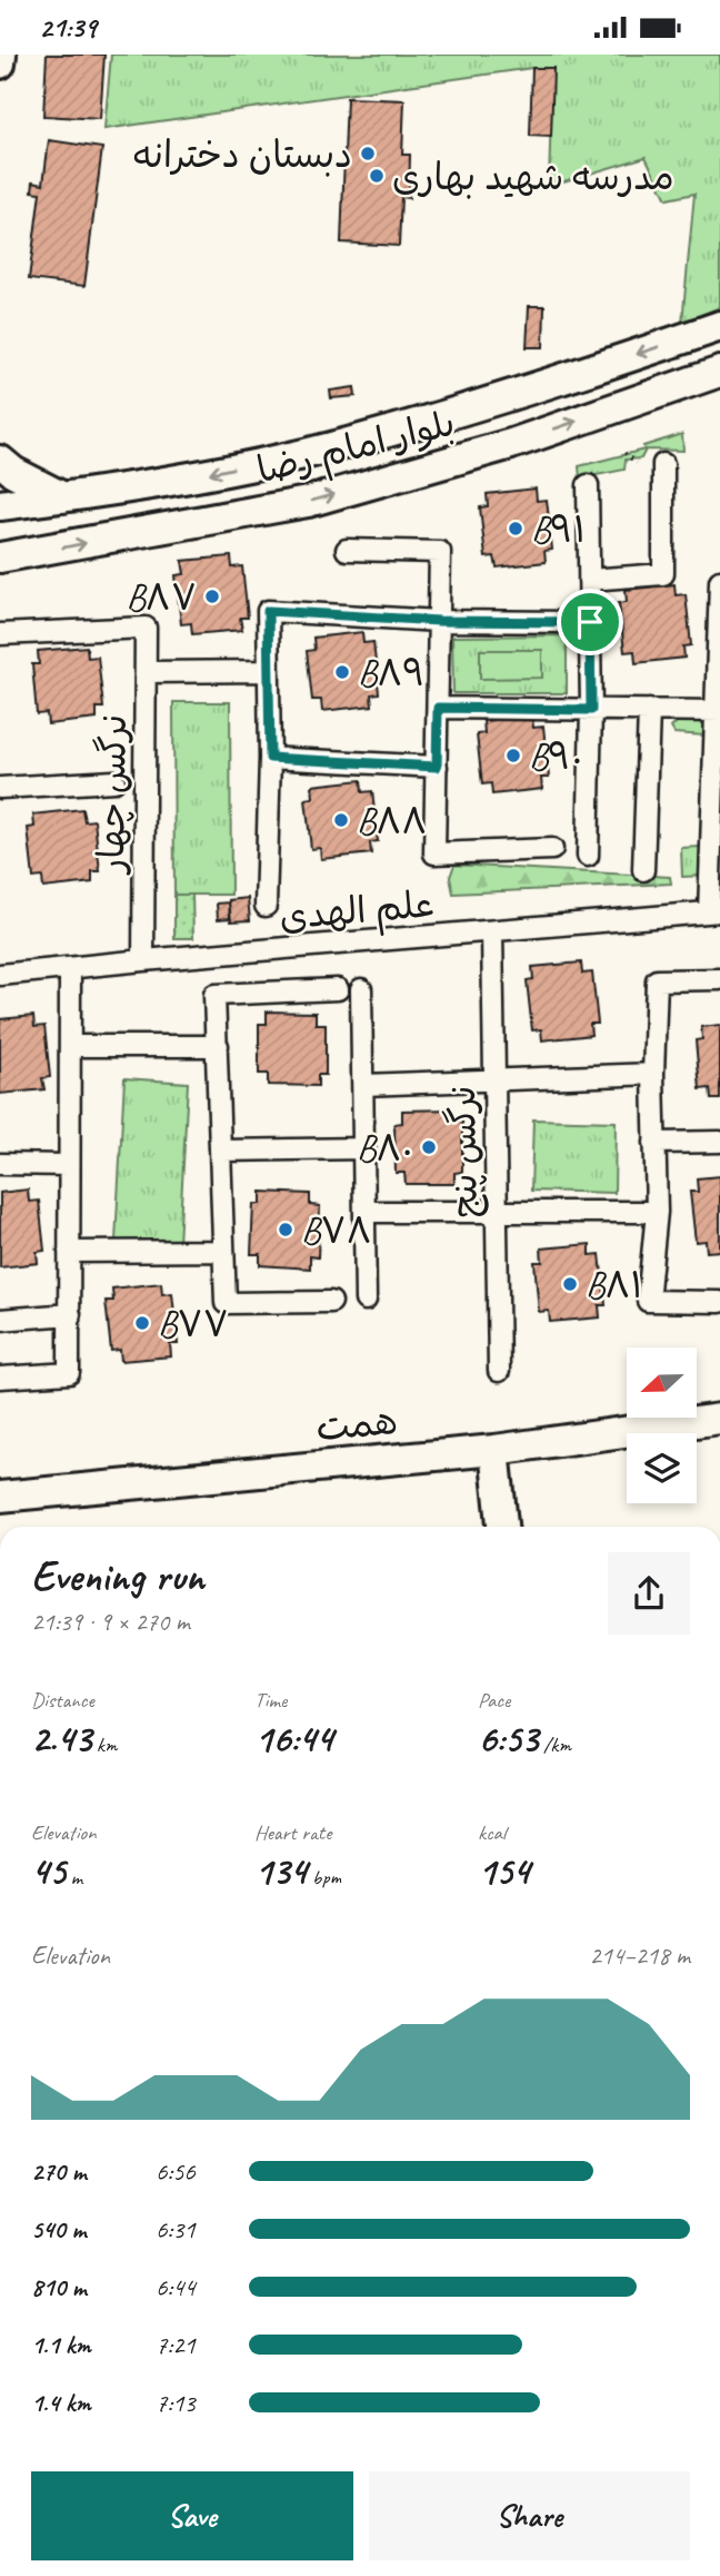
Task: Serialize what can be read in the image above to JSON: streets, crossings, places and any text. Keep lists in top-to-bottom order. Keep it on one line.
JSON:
{"streets":{"street":["بلوار امام رضا","نرگس چهار","علم الهدی","نرگس پنج","همت"]},"crossings":[["نرگس چهار","علم الهدی"],["علم الهدی","نرگس پنج"]],"places":["دبستان دخترانه","مدرسه شهید بهاری","B۹۱","B۸۷","B۸۹","B۹۰","B۸۸","B۸۰","B۷۸","B۸۱","B۷۷"],"north":"left","page":{"status":"21:39","heading":["Evening run","21:39 · 9 × 270 m"],"stats":[["Distance","2.43 km"],["Time","16:44"],["Pace","6:53 /km"],["Elevation","45 m"],["Heart rate","134 bpm"],["kcal","154"]],"chart":["Elevation","214–218 m"],"list":[{"name":"270 m","note":"6:56"},{"name":"540 m","note":"6:31"},{"name":"810 m","note":"6:44"},{"name":"1.1 km","note":"7:21"},{"name":"1.4 km","note":"7:13"}],"buttons":["Save","Share"]}}
